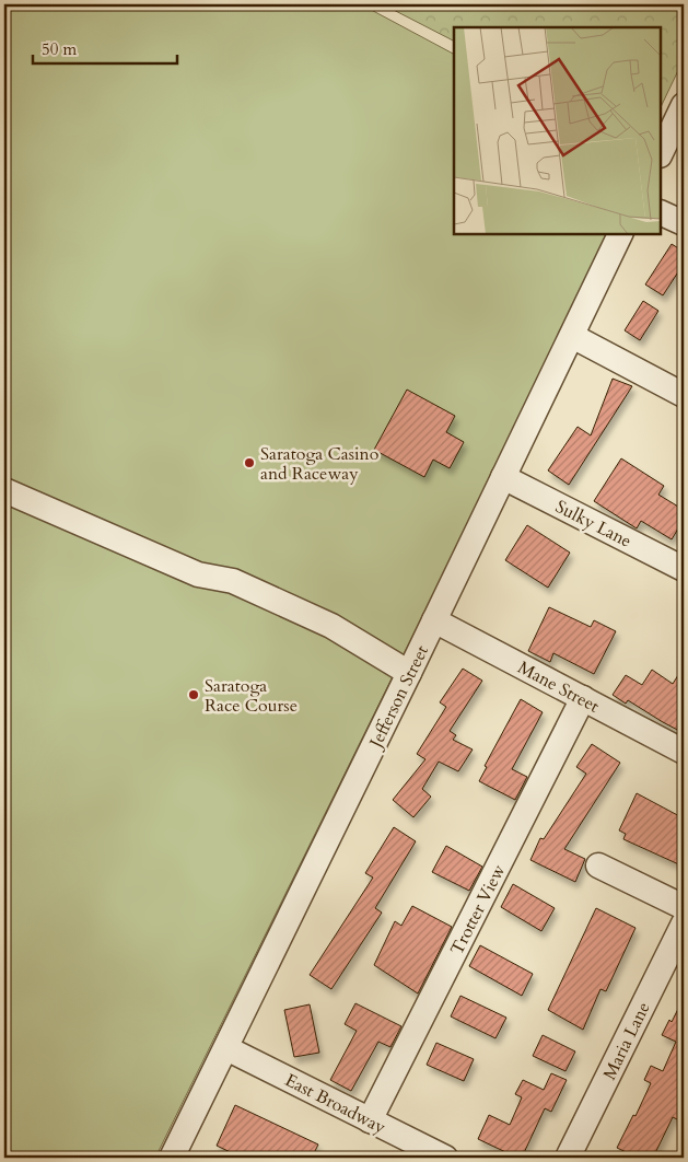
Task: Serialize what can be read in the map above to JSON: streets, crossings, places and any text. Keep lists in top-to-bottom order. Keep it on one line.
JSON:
{"streets":{"street":["Sulky Lane","Mane Street","Jefferson Street","Trotter View","Maria Lane","East Broadway"]},"crossings":[["Sulky Lane","Jefferson Street"],["Mane Street","Jefferson Street"],["Mane Street","Trotter View"],["Jefferson Street","East Broadway"],["Trotter View","East Broadway"]],"places":["Saratoga Casino and Raceway","Saratoga Race Course"],"scale_bar":"50 m"}
